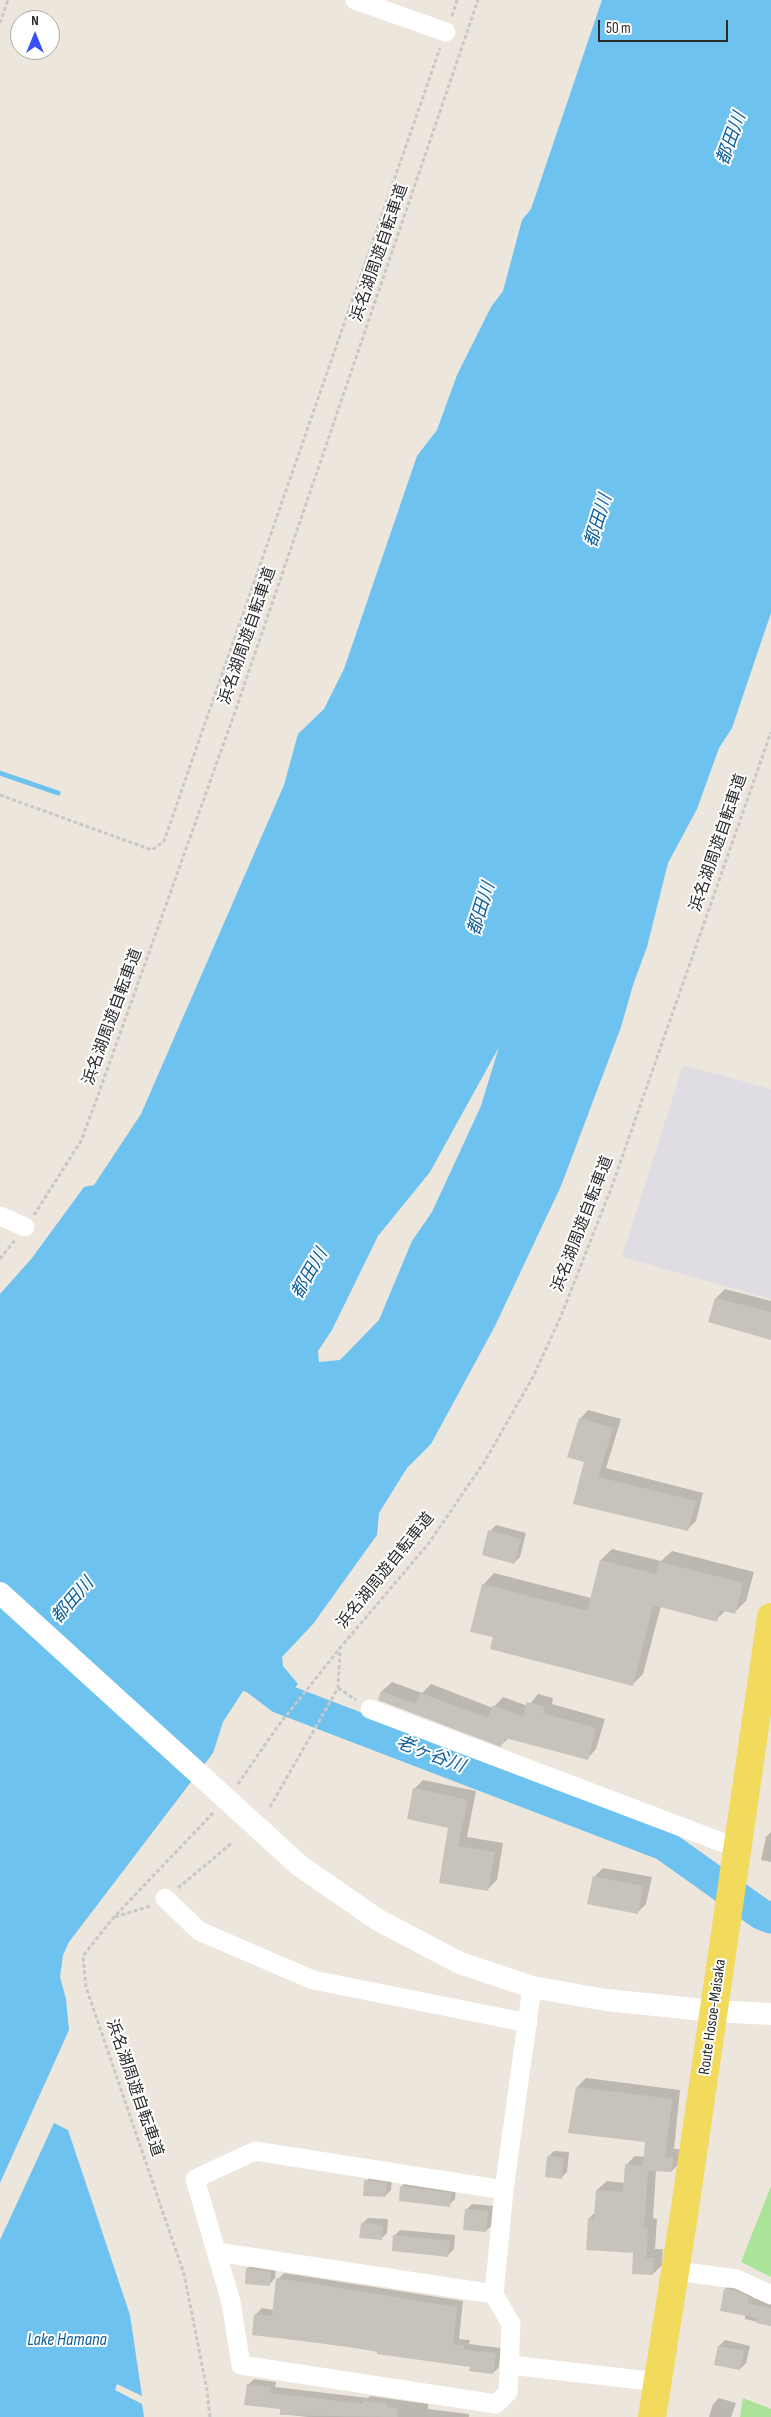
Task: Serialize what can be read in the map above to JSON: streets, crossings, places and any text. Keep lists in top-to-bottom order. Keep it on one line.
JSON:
{"streets":{"main road":["Route Hosoe-Maisaka"],"path":["浜名湖周遊自転車道"]},"water":["都田川","老ヶ谷川","Lake Hamana"],"scale_bar":"50 m","north":"top"}
